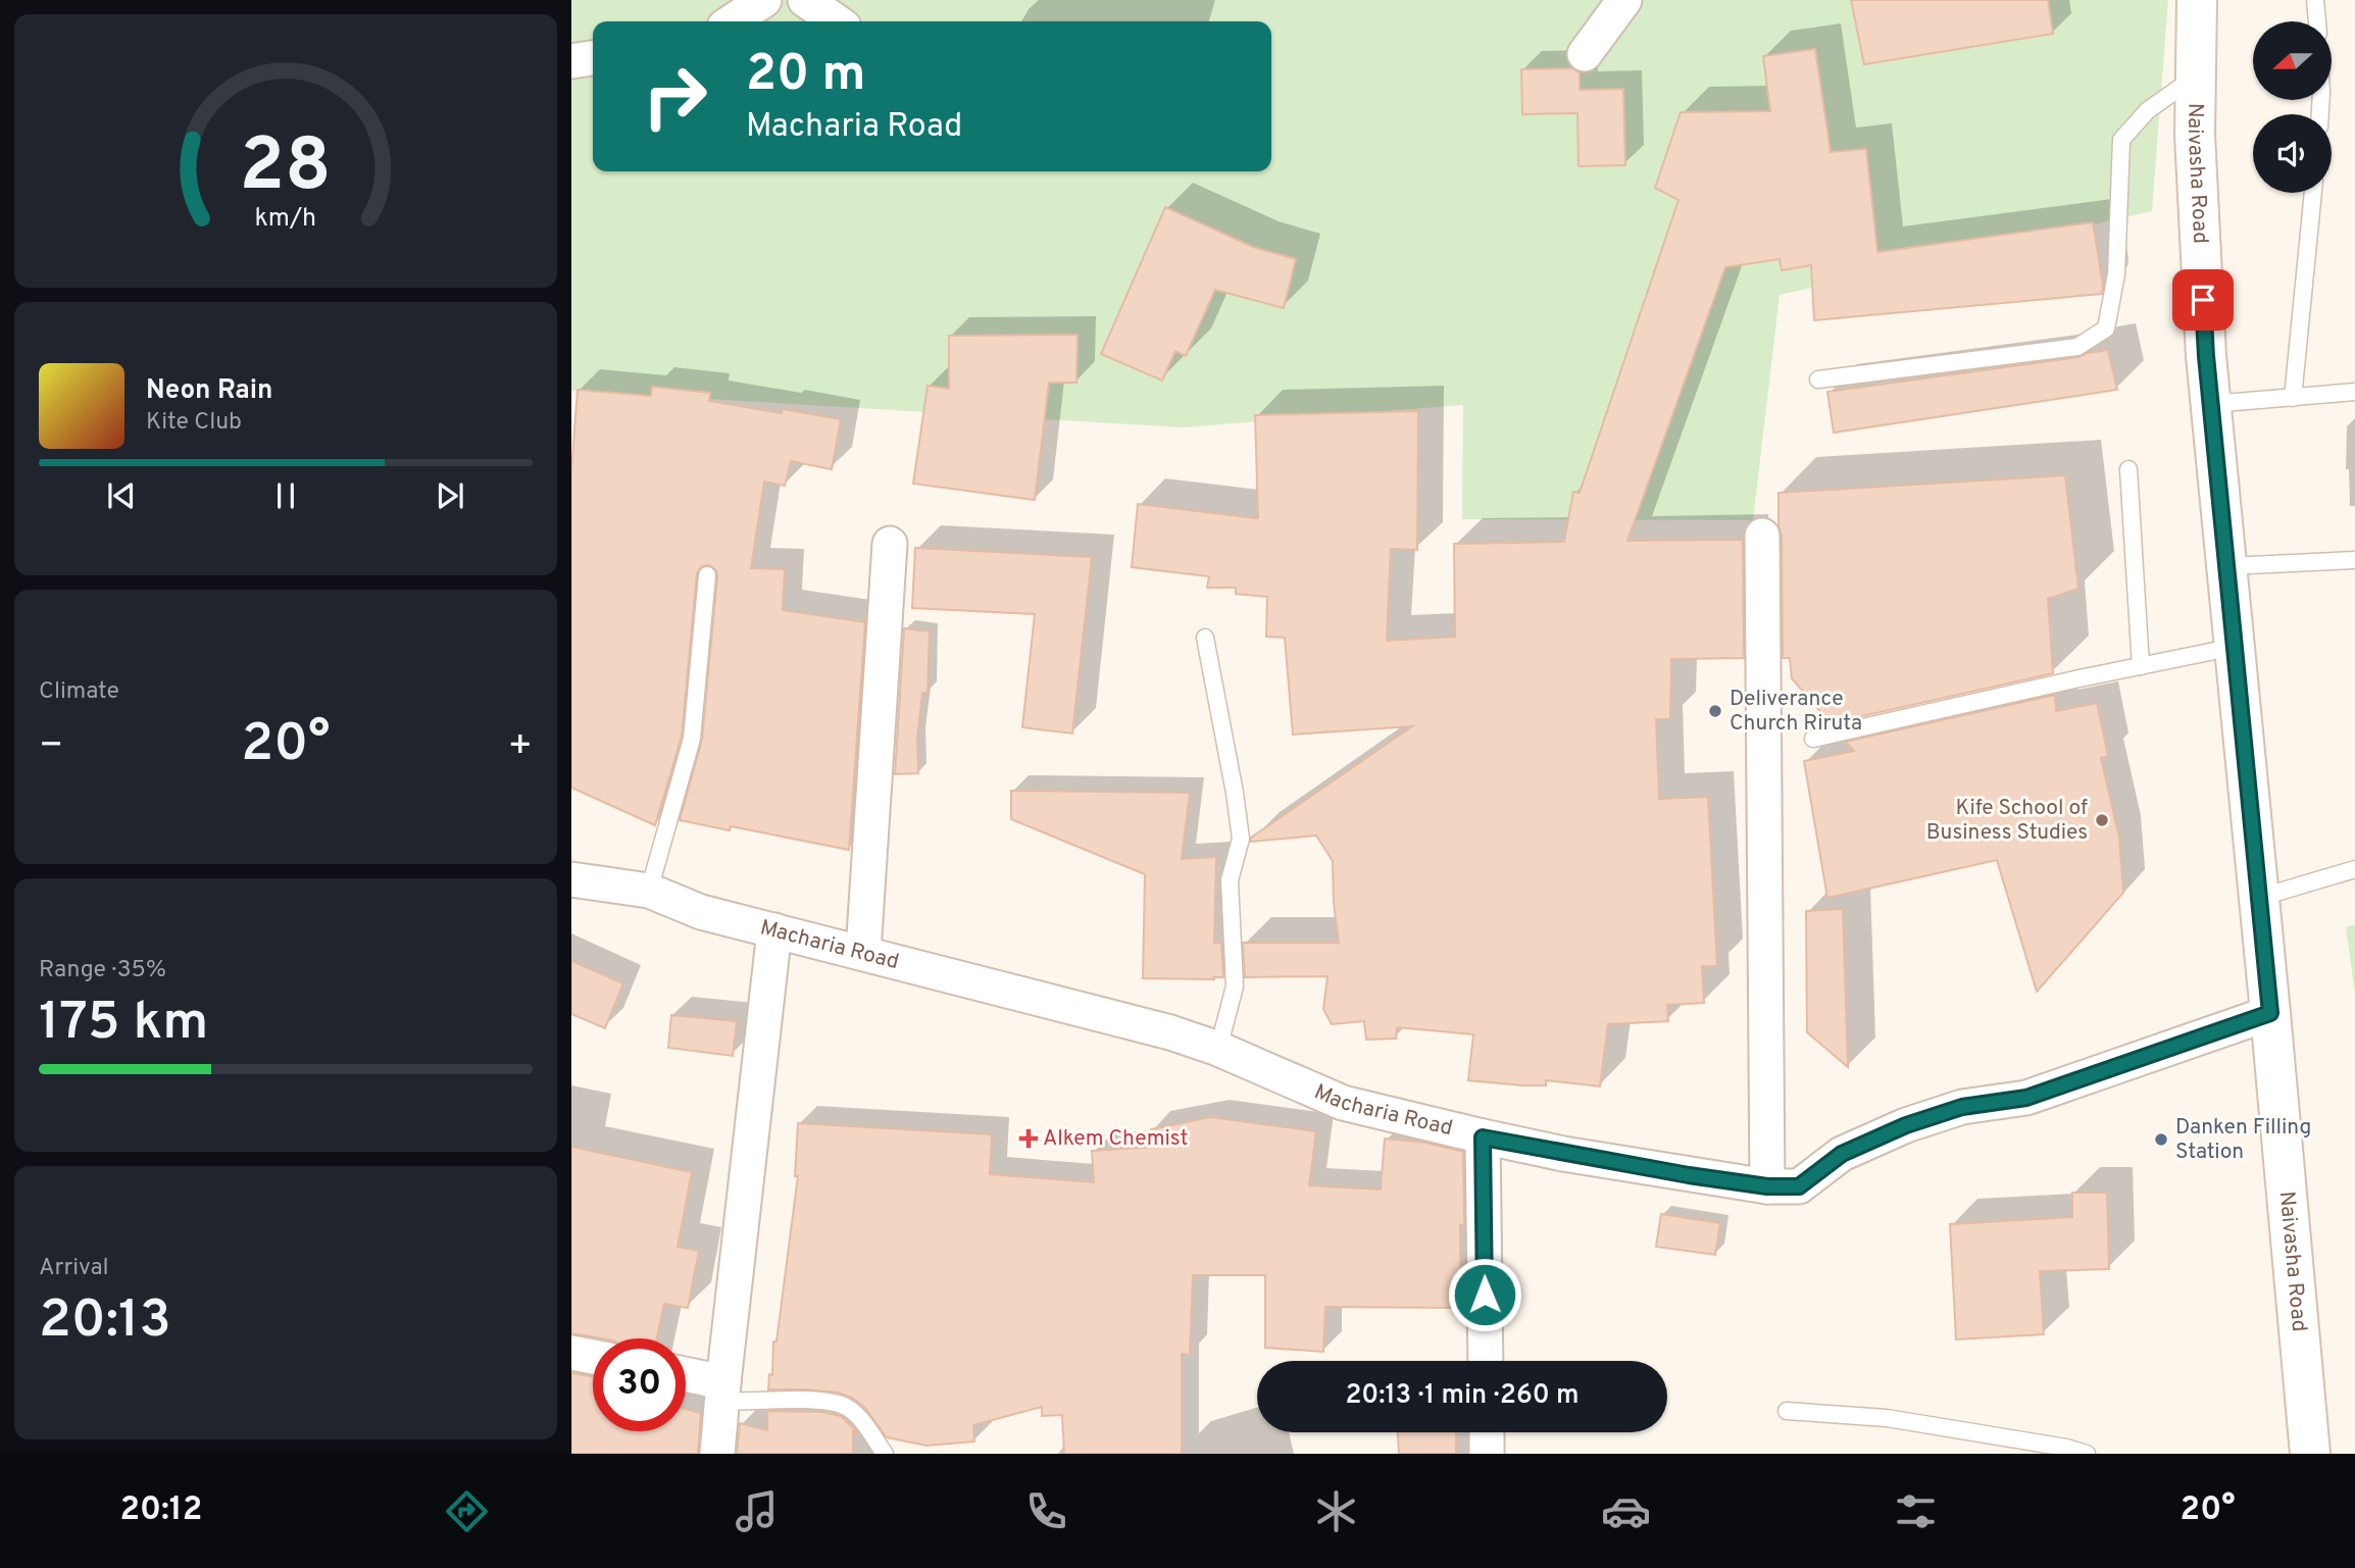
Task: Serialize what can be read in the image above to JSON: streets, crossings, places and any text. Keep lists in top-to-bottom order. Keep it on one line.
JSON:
{"streets":{"main road":["Naivasha Road"],"street":["Macharia Road"]},"crossings":[["Naivasha Road","Macharia Road"]],"places":{"other":["Deliverance Church Riruta","Kife School of Business Studies","Danken Filling Station"],"health":["Alkem Chemist"]},"north":"left","page":{"turn":["20 m","Macharia Road"],"song":["Neon Rain","Kite Club"],"tile":["Climate",["Range · 35%","175 km"],["Arrival","20:13"]],"heat":["−","20°","+"],"limit":"30","trip":"20:13 · 1 min · 260 m","tabs":["20:12","20°"],"gauge":["28","km/h"]}}
